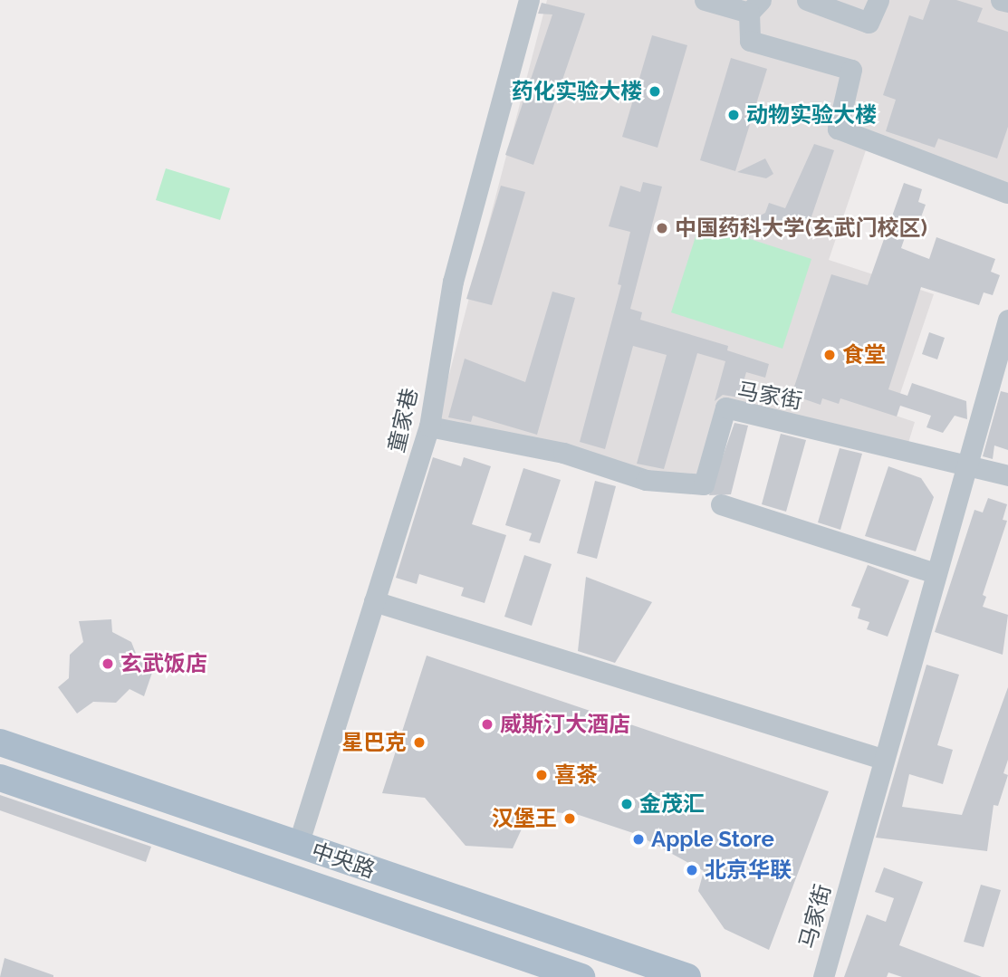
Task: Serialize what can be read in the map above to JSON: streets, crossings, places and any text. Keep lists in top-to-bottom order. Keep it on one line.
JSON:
{"streets":{"main road":["中央路"],"street":["马家街","童家巷"]},"crossings":[["马家街","童家巷"],["童家巷","中央路"]],"places":["药化实验大楼","动物实验大楼","中国药科大学(玄武门校区)","食堂","玄武饭店","威斯汀大酒店","星巴克","喜茶","金茂汇","汉堡王","Apple Store","北京华联"]}
